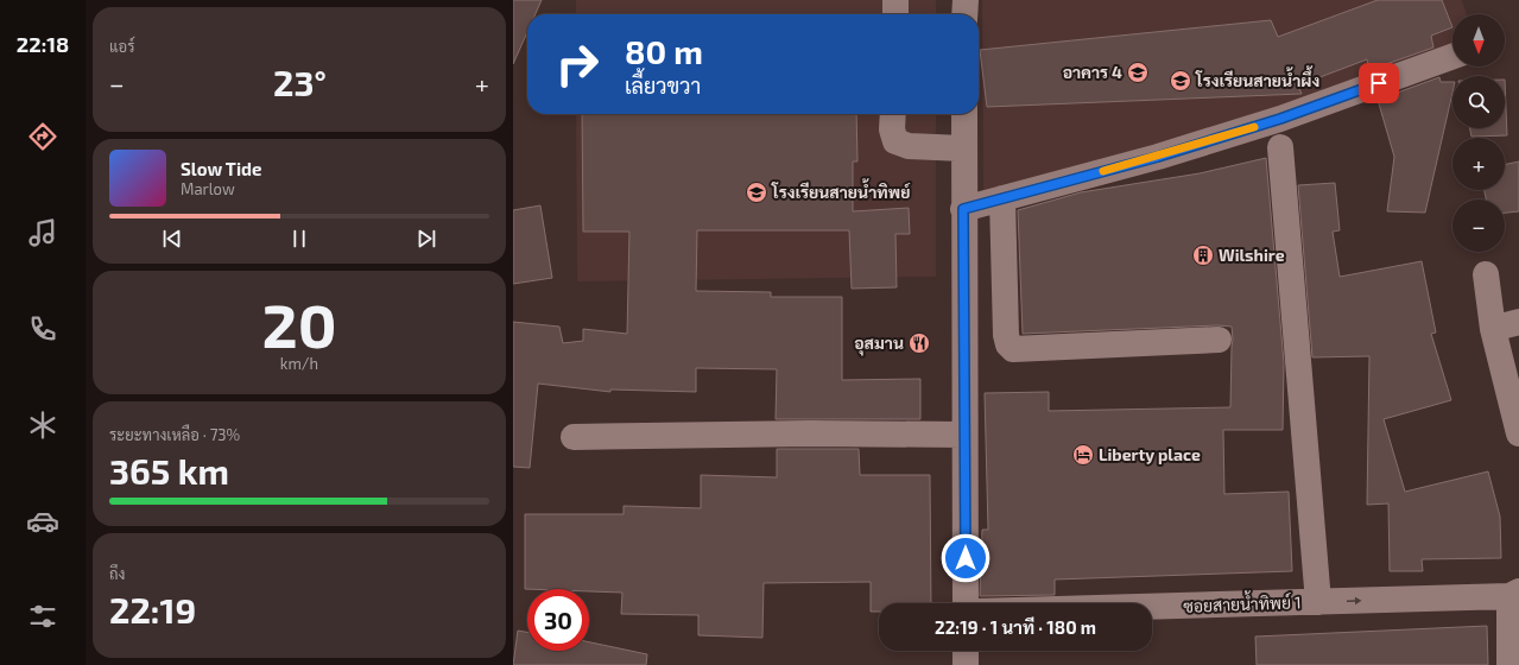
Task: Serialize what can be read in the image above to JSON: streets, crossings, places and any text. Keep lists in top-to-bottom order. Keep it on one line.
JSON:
{"streets":{"street":["ซอยสายน้ำทิพย์ 1"]},"one_way":["ซอยสายน้ำทิพย์ 1"],"places":{"school or university":["อาคาร 4","โรงเรียนสายน้ำผึ้ง","โรงเรียนสายน้ำทิพย์"],"building":["Wilshire"],"restaurant":["อุสมาน"],"hotel":["Liberty place"]},"north":"bottom","page":{"tabs":"22:18","tile":["แอร์",["20","km/h"],["ระยะทางเหลือ · 73%","365 km"],["ถึง","22:19"]],"map_buttons":["+","−"],"turn":["80 m","เลี้ยวขวา"],"heat":["−","23°","+"],"song":["Slow Tide","Marlow"],"limit":"30","trip":"22:19 · 1 นาที · 180 m"}}
